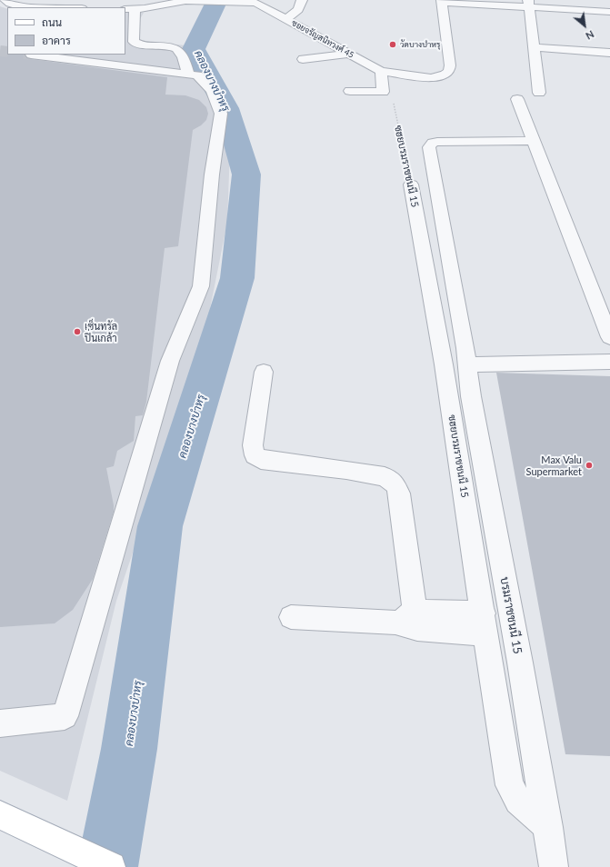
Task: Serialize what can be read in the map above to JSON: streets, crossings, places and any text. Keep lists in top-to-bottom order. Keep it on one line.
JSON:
{"streets":{"street":["ซอยจรัญสนิทวงศ์ 45","ซฮยบรมราชชนนี 15","บรมราชชนนี 15"]},"crossings":[["ซอยจรัญสนิทวงศ์ 45","ซฮยบรมราชชนนี 15"],["ซฮยบรมราชชนนี 15","บรมราชชนนี 15"]],"water":["คลองบางบำหรุ"],"places":["วัดบางบำหรุ","เซ็นทรัล ปิ่นเกล้า","Max Valu Supermarket"],"legend":["ถนน","อาคาร"],"north":"bottom right"}
